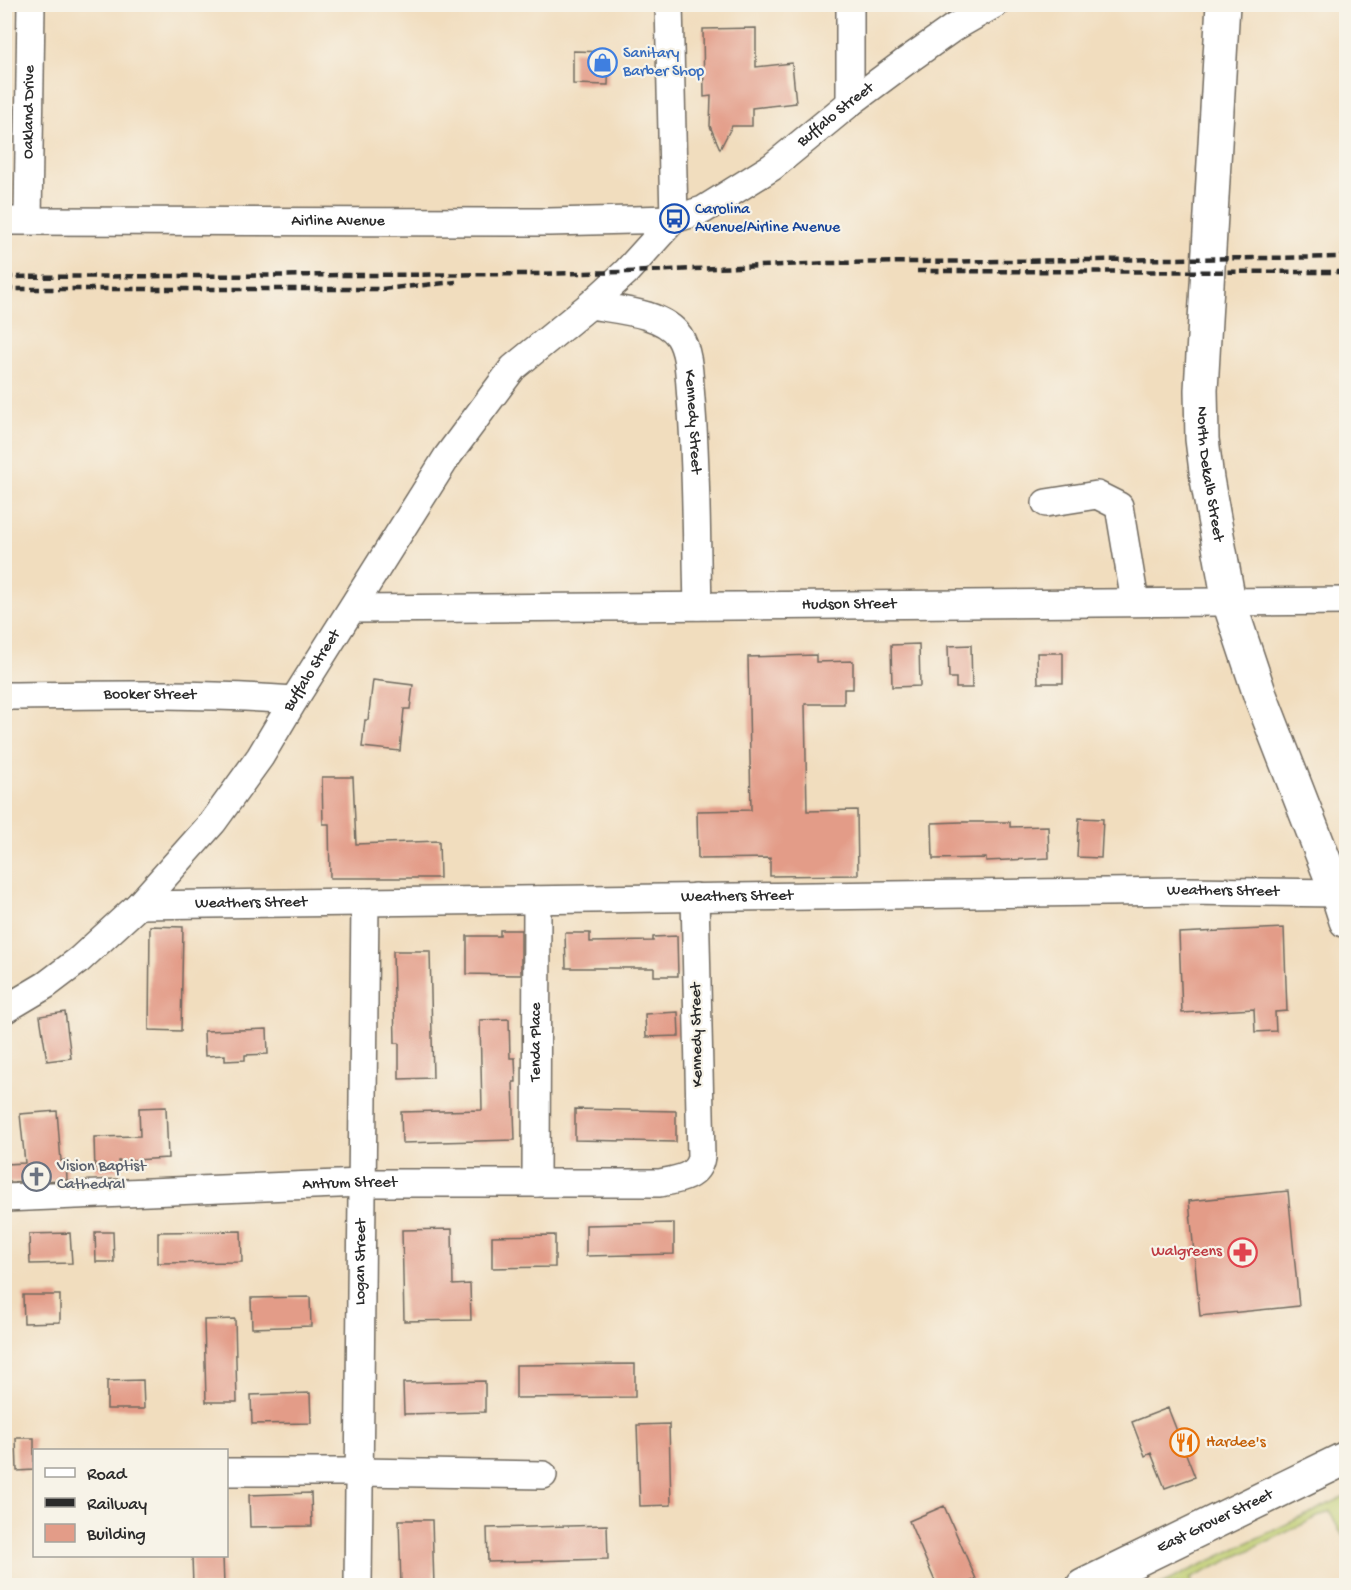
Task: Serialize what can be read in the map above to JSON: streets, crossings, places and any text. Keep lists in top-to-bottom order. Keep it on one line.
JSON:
{"streets":{"main road":["North Dekalb Street","East Grover Street"],"street":["Oakland Drive","Buffalo Street","Airline Avenue","Kennedy Street","Hudson Street","Booker Street","Weathers Street","Tenda Place","Antrum Street","Logan Street"]},"crossings":[["Oakland Drive","Airline Avenue"],["Buffalo Street","Airline Avenue"],["Buffalo Street","Kennedy Street"],["Buffalo Street","Hudson Street"],["Buffalo Street","Booker Street"],["Buffalo Street","Weathers Street"],["Kennedy Street","Hudson Street"],["Kennedy Street","Weathers Street"],["Kennedy Street","Antrum Street"],["North Dekalb Street","Hudson Street"],["North Dekalb Street","Weathers Street"],["Weathers Street","Tenda Place"],["Weathers Street","Logan Street"],["Tenda Place","Antrum Street"],["Antrum Street","Logan Street"]],"places":{"shop":["Sanitary Barber Shop"],"bus stop":["Carolina Avenue/Airline Avenue"],"church":["Vision Baptist Cathedral"],"pharmacy":["Walgreens"],"restaurant":["Hardee's"]},"legend":["Road","Railway","Building"]}
